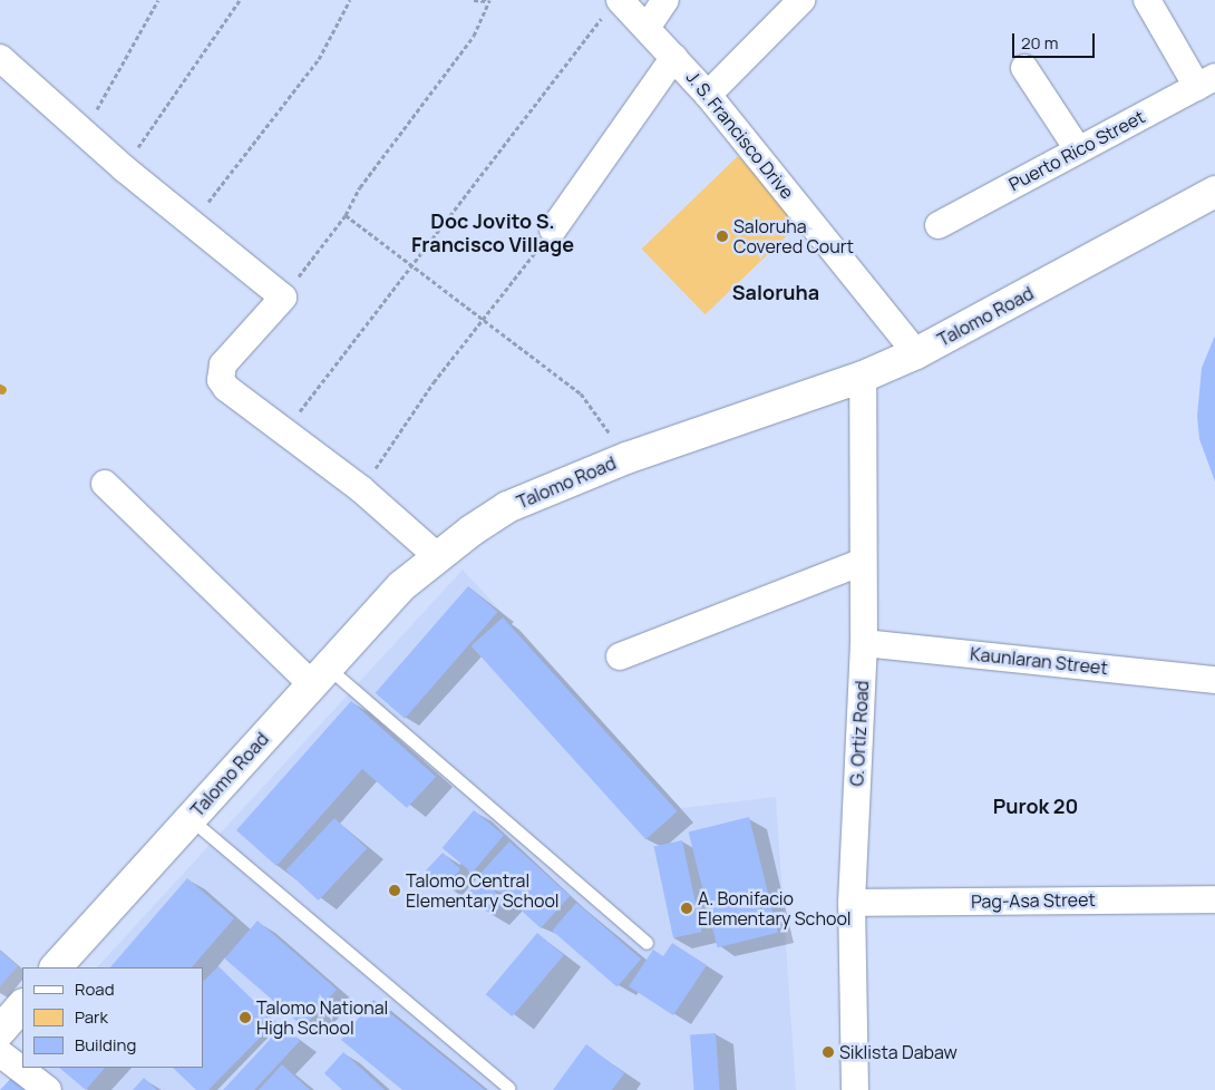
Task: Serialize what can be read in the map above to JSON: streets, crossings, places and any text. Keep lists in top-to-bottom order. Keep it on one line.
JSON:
{"streets":{"street":["J. S. Francisco Drive","Puerto Rico Street","Talomo Road","Kaunlaran Street","G. Ortiz Road","Pag-Asa Street"]},"crossings":[["J. S. Francisco Drive","Talomo Road"],["Talomo Road","G. Ortiz Road"],["Kaunlaran Street","G. Ortiz Road"],["G. Ortiz Road","Pag-Asa Street"]],"districts":["Doc Jovito S. Francisco Village","Saloruha","Purok 20"],"places":["Saloruha Covered Court","Talomo Central Elementary School","A. Bonifacio Elementary School","Talomo National High School","Siklista Dabaw"],"legend":["Road","Park","Building"],"scale_bar":"20 m"}
